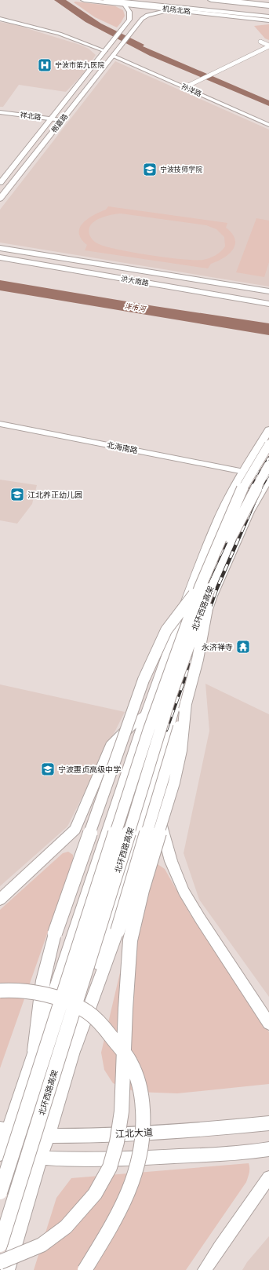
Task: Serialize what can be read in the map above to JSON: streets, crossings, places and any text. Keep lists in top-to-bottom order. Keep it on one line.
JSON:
{"streets":{"highway":["机场北路","北环西路高架"],"main road":["榭嘉路","洪大南路","江北大道"],"street":["孙洋路","祥北路","北海南路"]},"crossings":[["机场北路","榭嘉路"],["孙洋路","榭嘉路"],["祥北路","榭嘉路"]],"water":["洋市河"],"places":{"hospital":["宁波市第九医院"],"school or university":["宁波技师学院","江北养正幼儿园","宁波惠贞高级中学"],"temple":["永济禅寺"]}}
